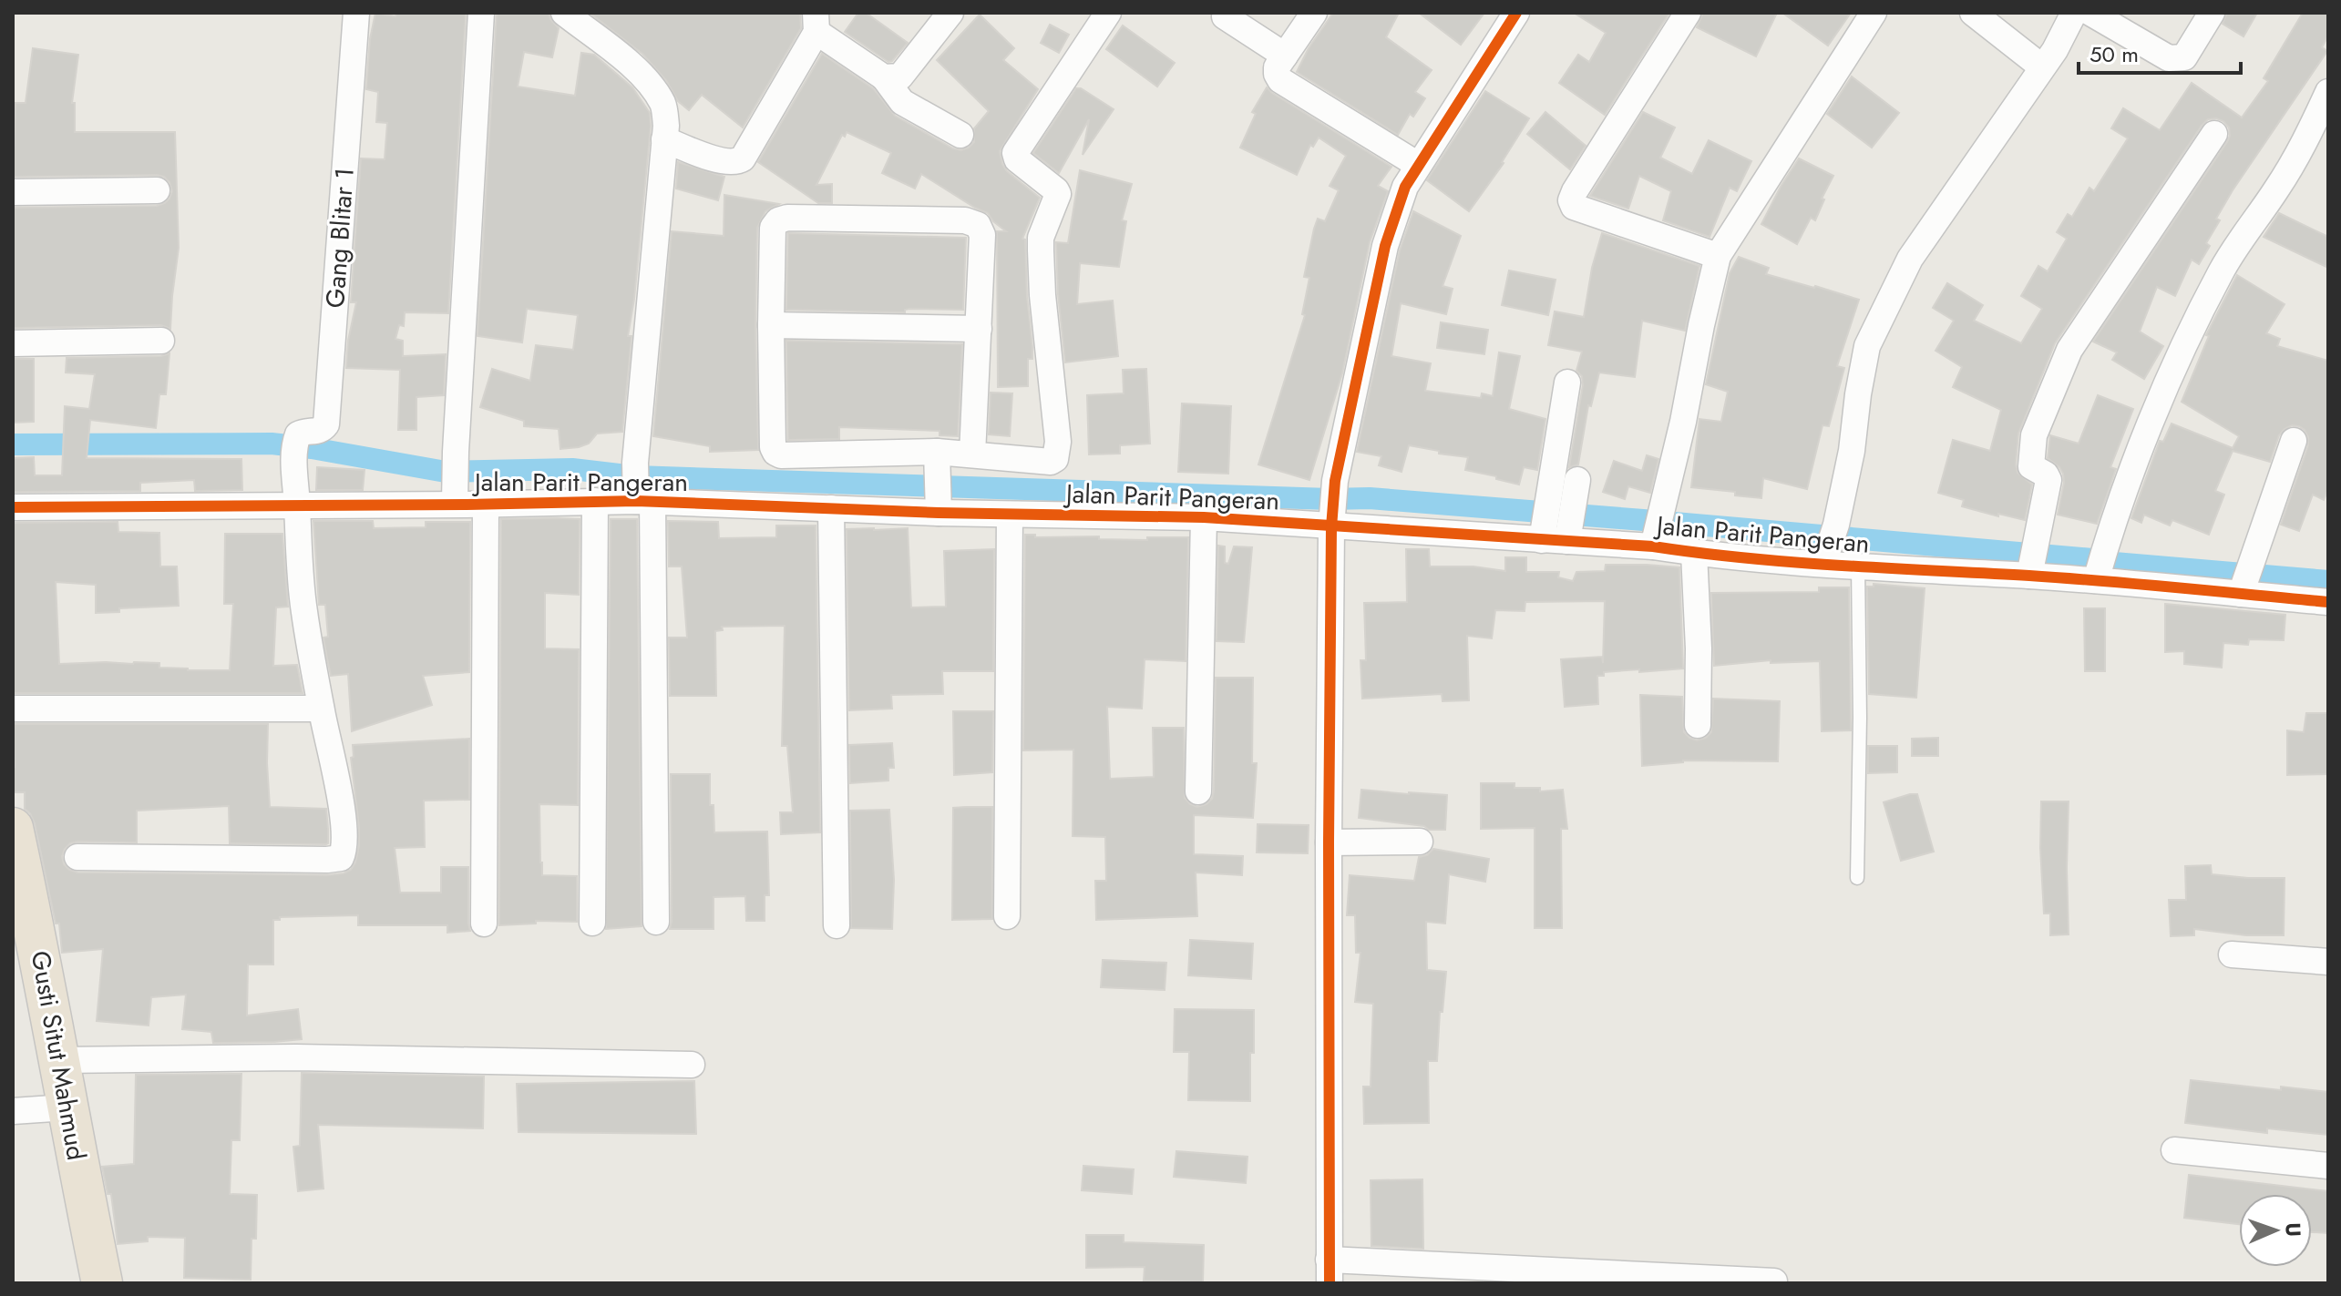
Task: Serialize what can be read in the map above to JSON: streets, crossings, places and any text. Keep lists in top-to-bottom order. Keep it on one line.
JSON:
{"streets":{"highway":["Gusti Situt Mahmud"],"street":["Gang Blitar 1","Jalan Parit Pangeran"]},"crossings":[["Gang Blitar 1","Jalan Parit Pangeran"]],"scale_bar":"50 m","north":"right"}
